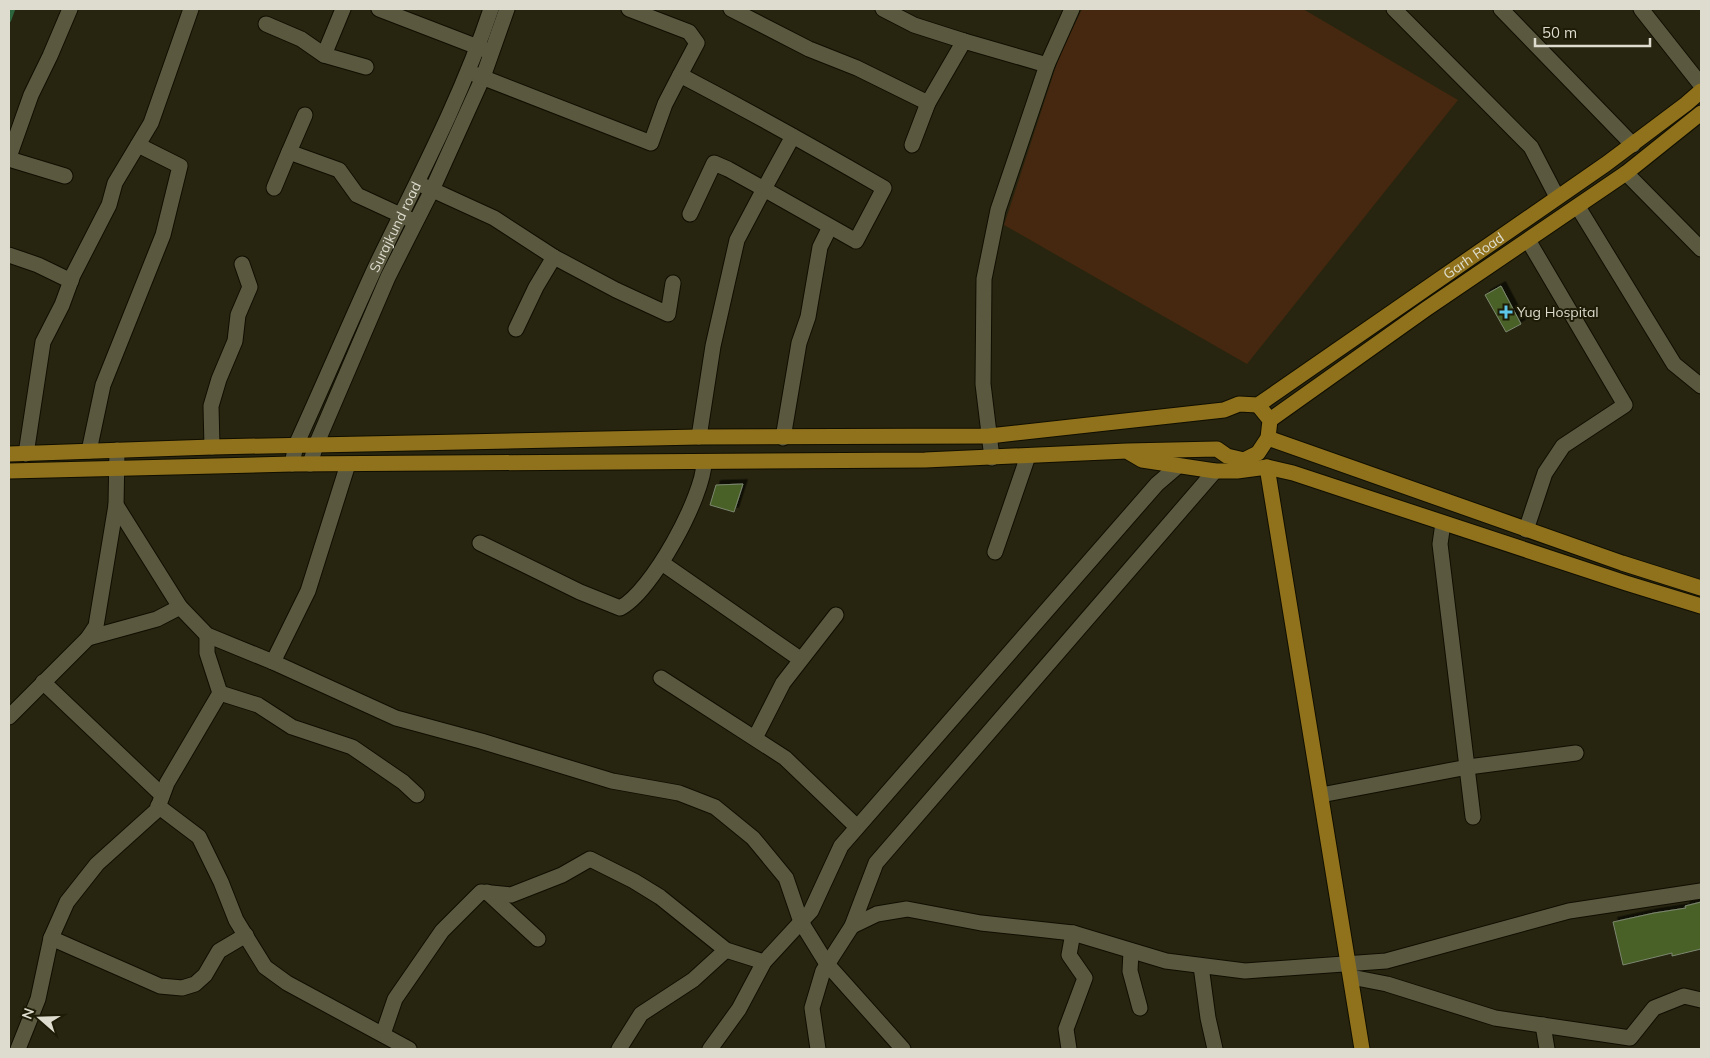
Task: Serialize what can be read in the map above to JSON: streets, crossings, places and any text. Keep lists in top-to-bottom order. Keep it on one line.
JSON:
{"streets":{"main road":["Garh Road"],"street":["Surajkund road"]},"places":{"health":["Yug Hospital"]},"scale_bar":"50 m","north":"left"}
